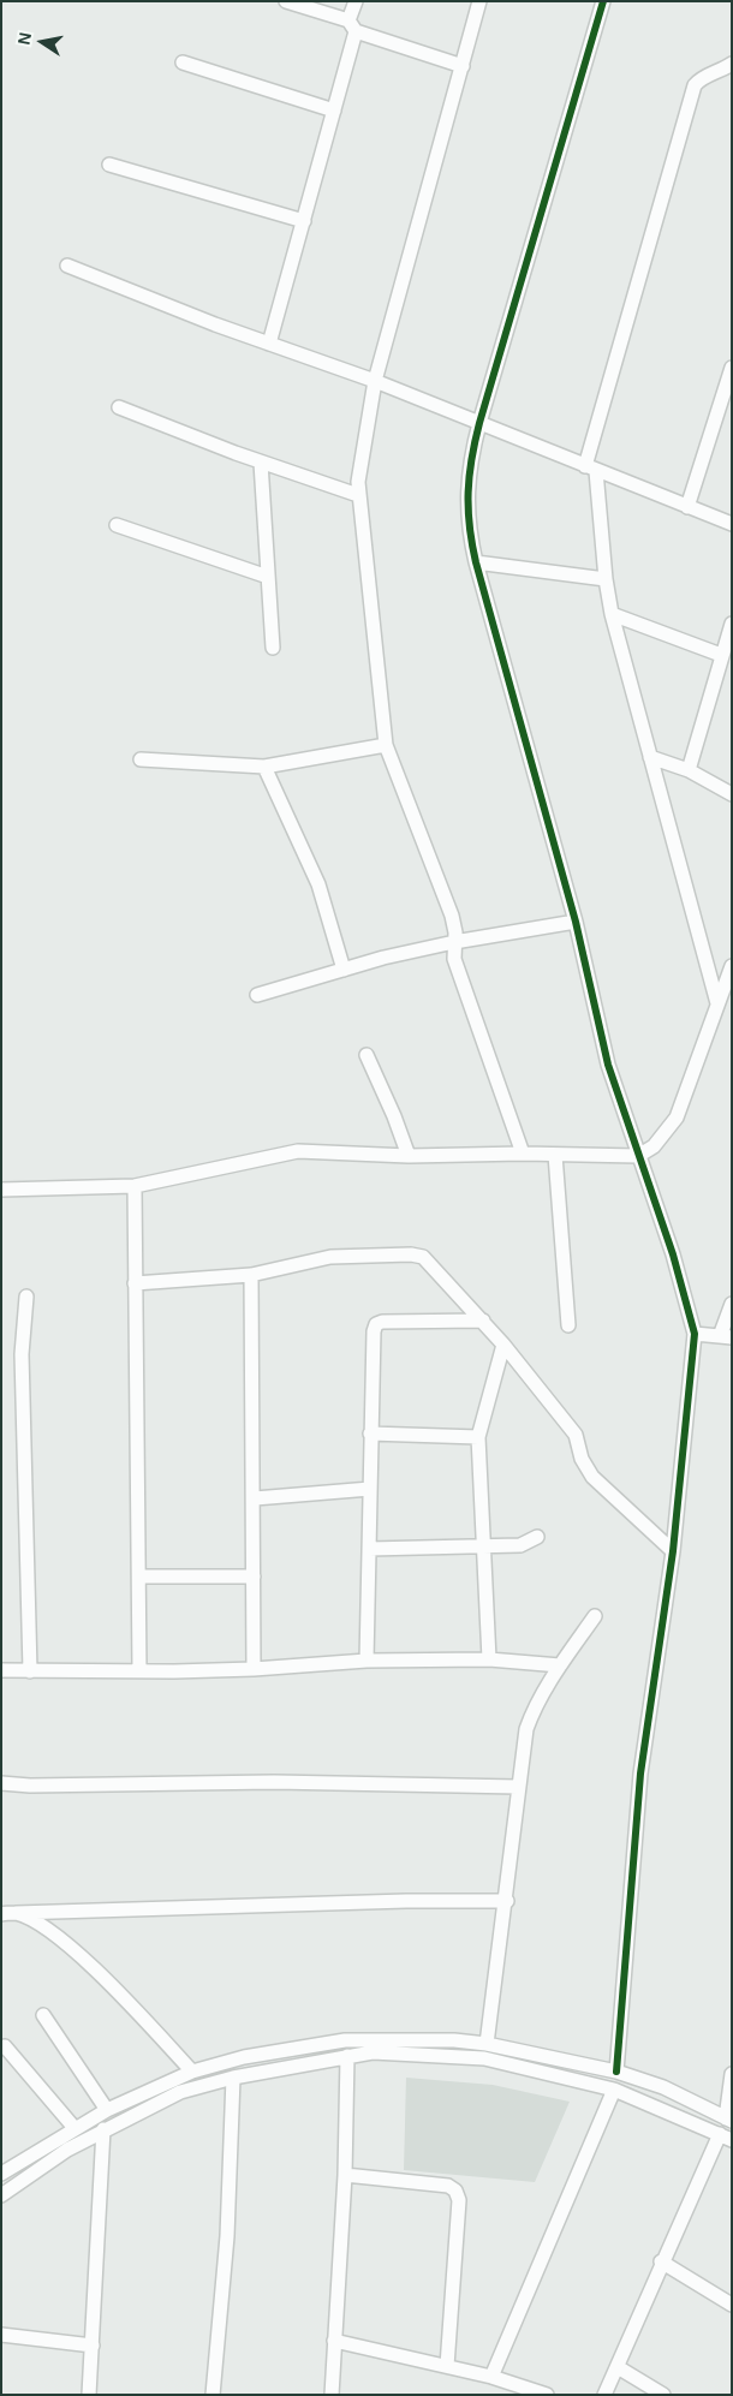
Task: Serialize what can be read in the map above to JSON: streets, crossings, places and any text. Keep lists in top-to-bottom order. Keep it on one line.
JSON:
{"north":"left"}
